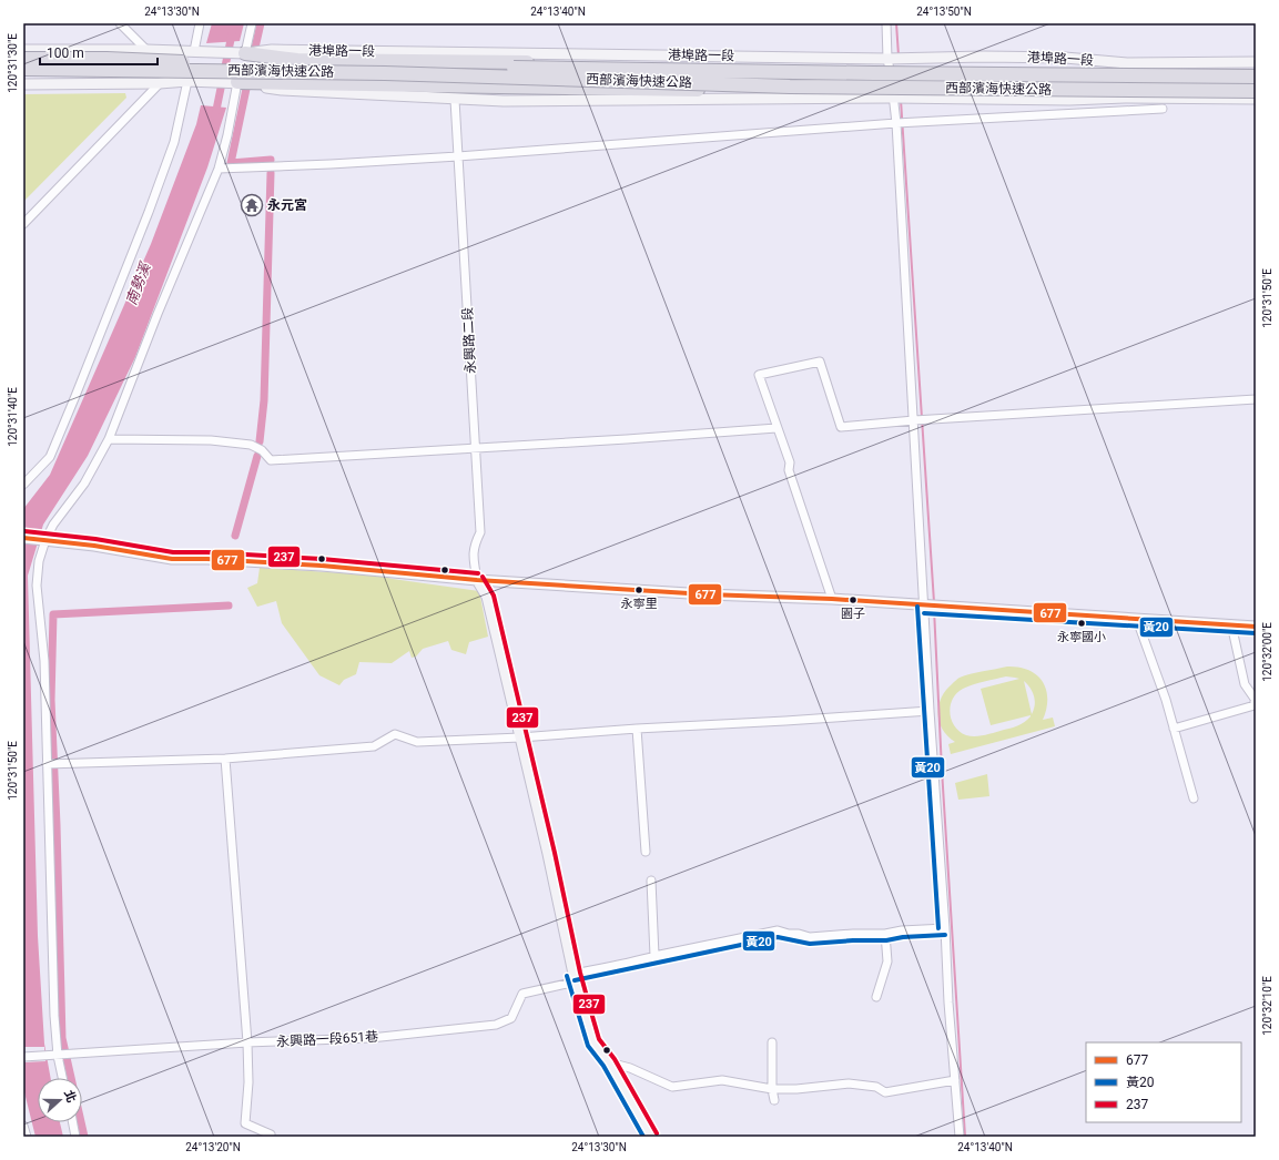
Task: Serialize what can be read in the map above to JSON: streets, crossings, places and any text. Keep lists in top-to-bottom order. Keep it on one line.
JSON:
{"streets":{"highway":["西部濱海快速公路"],"street":["港埠路一段","永興路二段","永興路一段651巷"]},"crossings":[["港埠路一段","永興路二段"]],"water":["南勢溪"],"places":{"temple":["永元宮"],"other":["永寧里","園子","永寧國小"]},"lines":["transit line 237","transit line 677","transit line 黃20"],"legend":["677","黃20","237"],"scale_bar":"100 m","north":"right","coordinates":["24°13'30\"N","24°13'40\"N","24°13'50\"N","120°31'30\"E","120°31'50\"E","120°31'40\"E","120°32'00\"E","120°32'10\"E","24°13'20\"N"]}
